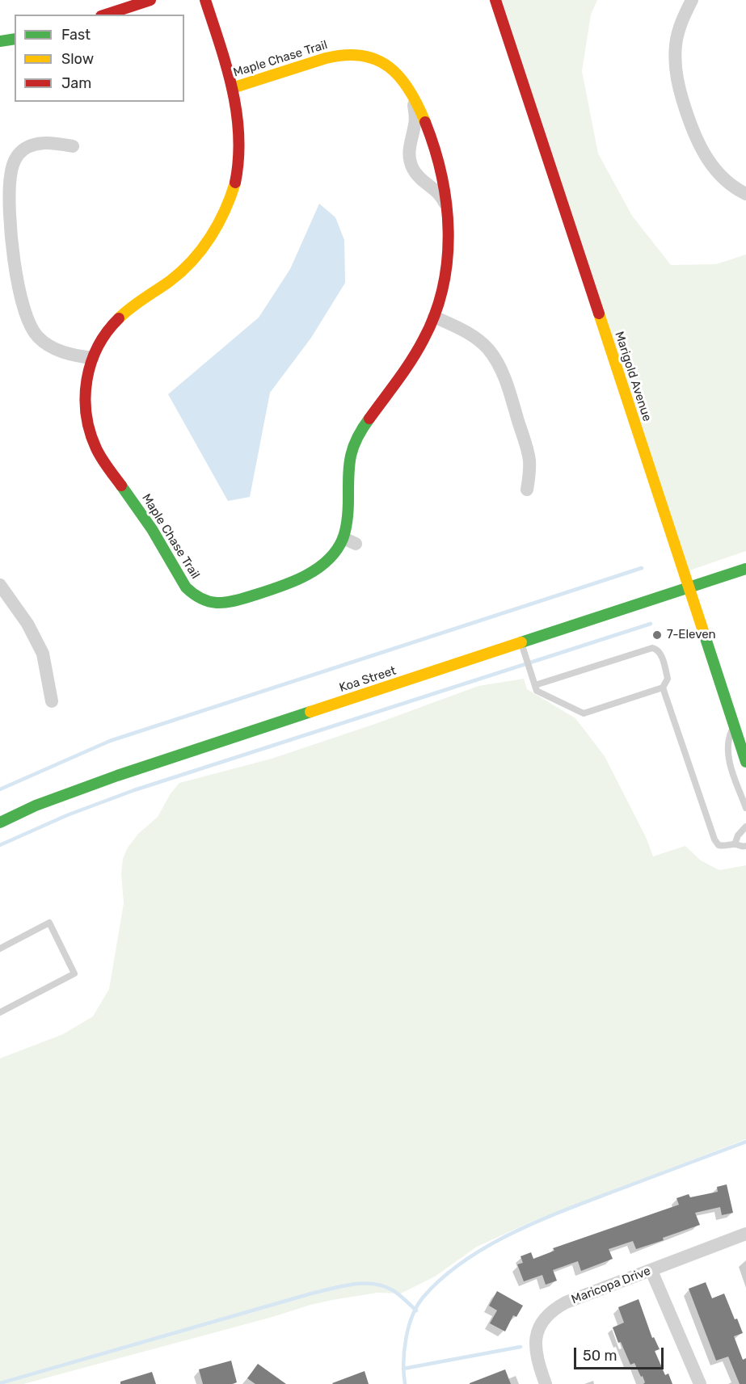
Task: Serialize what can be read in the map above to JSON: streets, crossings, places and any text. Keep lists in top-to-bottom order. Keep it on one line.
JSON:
{"streets":{"street":["Maple Chase Trail","Marigold Avenue","Koa Street","Maricopa Drive"]},"crossings":[["Marigold Avenue","Koa Street"]],"places":["7-Eleven"],"legend":["Fast","Slow","Jam"],"scale_bar":"50 m"}
